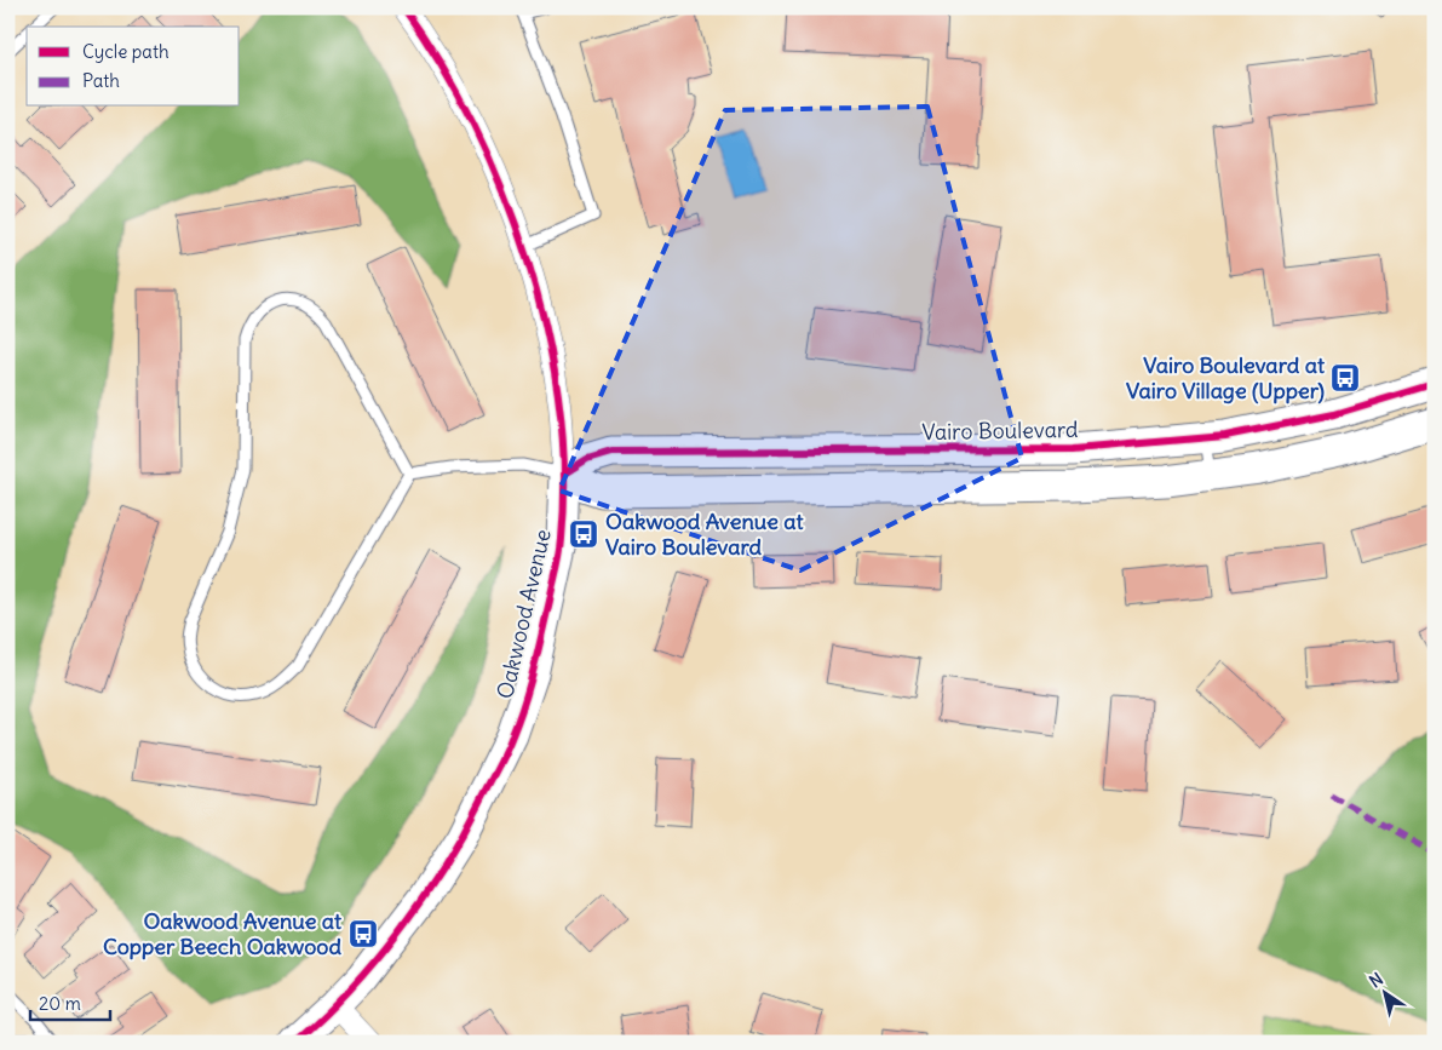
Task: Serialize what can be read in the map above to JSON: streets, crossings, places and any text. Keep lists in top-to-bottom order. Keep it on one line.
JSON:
{"streets":{"street":["Vairo Boulevard","Oakwood Avenue"]},"crossings":[["Vairo Boulevard","Oakwood Avenue"]],"places":{"bus stop":["Vairo Boulevard at Vairo Village (Upper)","Oakwood Avenue at Vairo Boulevard","Oakwood Avenue at Copper Beech Oakwood"]},"legend":["Cycle path","Path"],"scale_bar":"20 m","north":"top left"}
